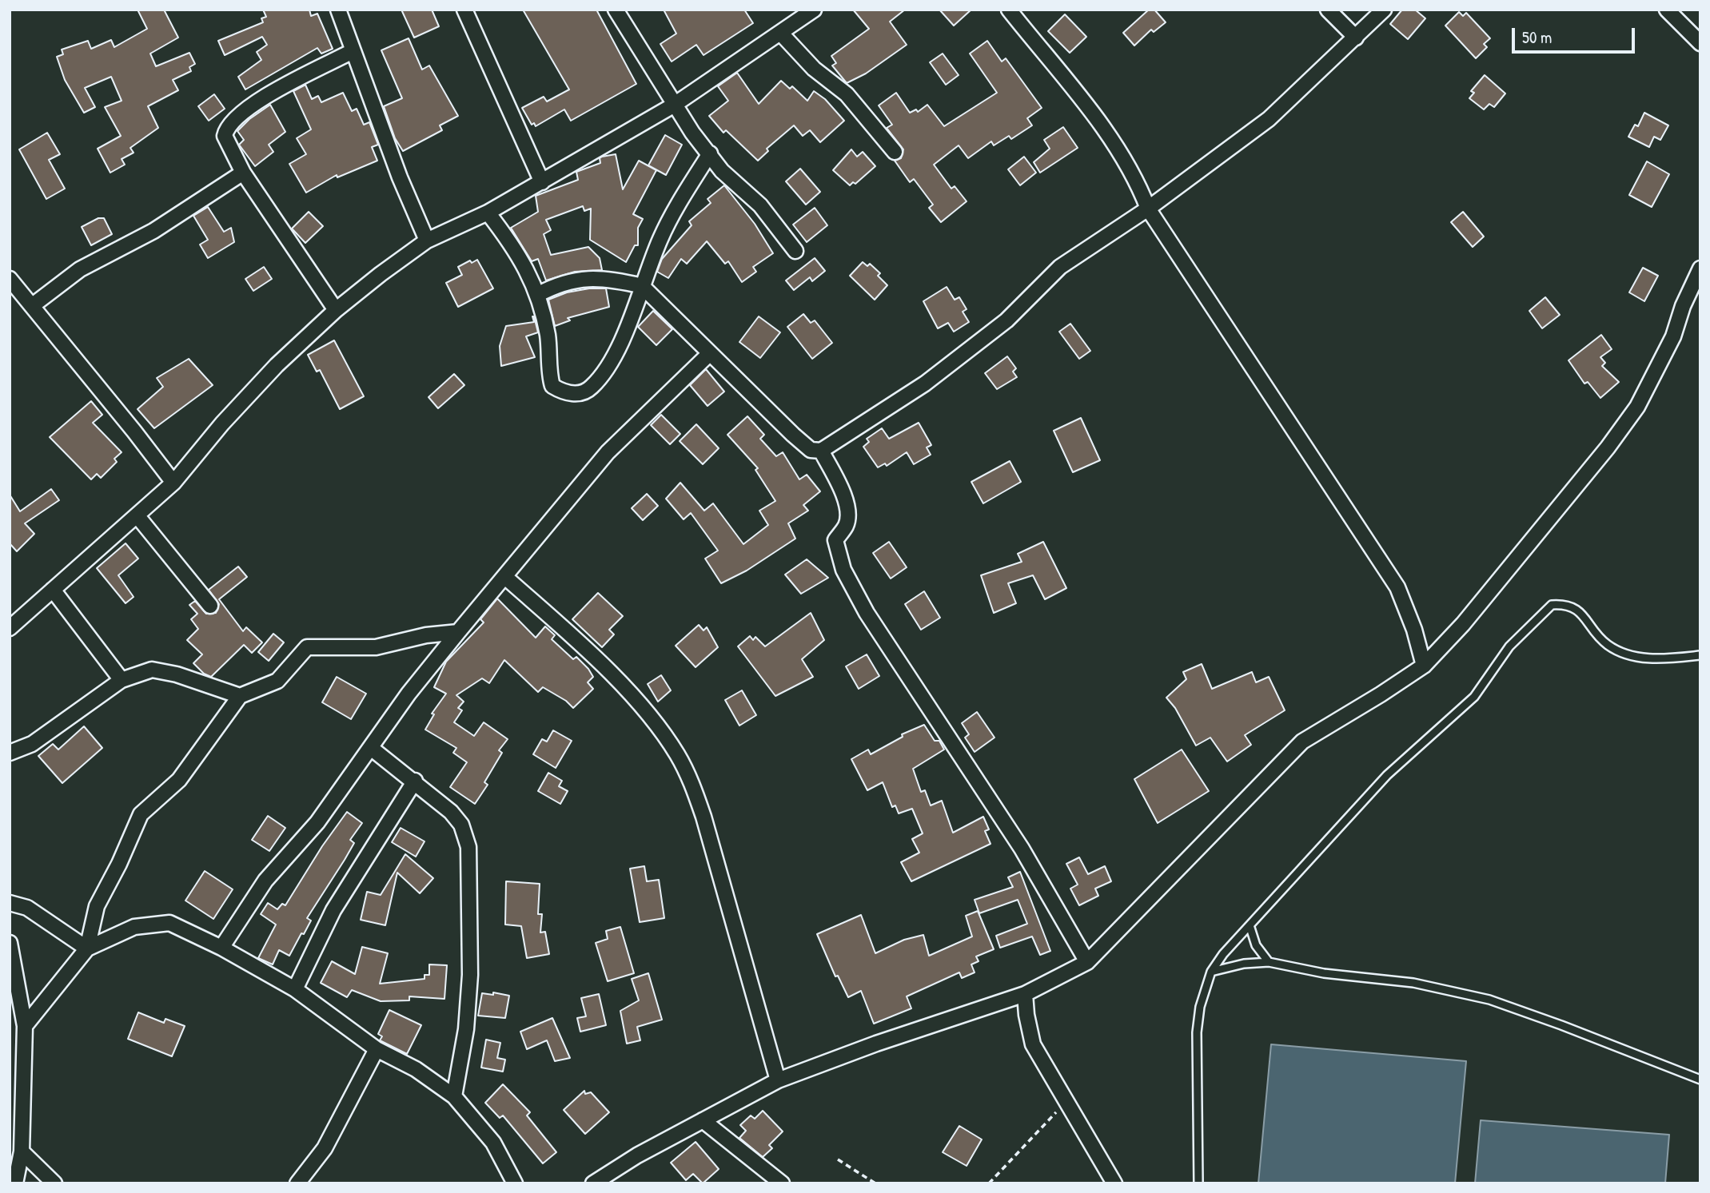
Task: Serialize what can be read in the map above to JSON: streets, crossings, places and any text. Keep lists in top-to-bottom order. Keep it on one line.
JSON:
{"scale_bar":"50 m"}
